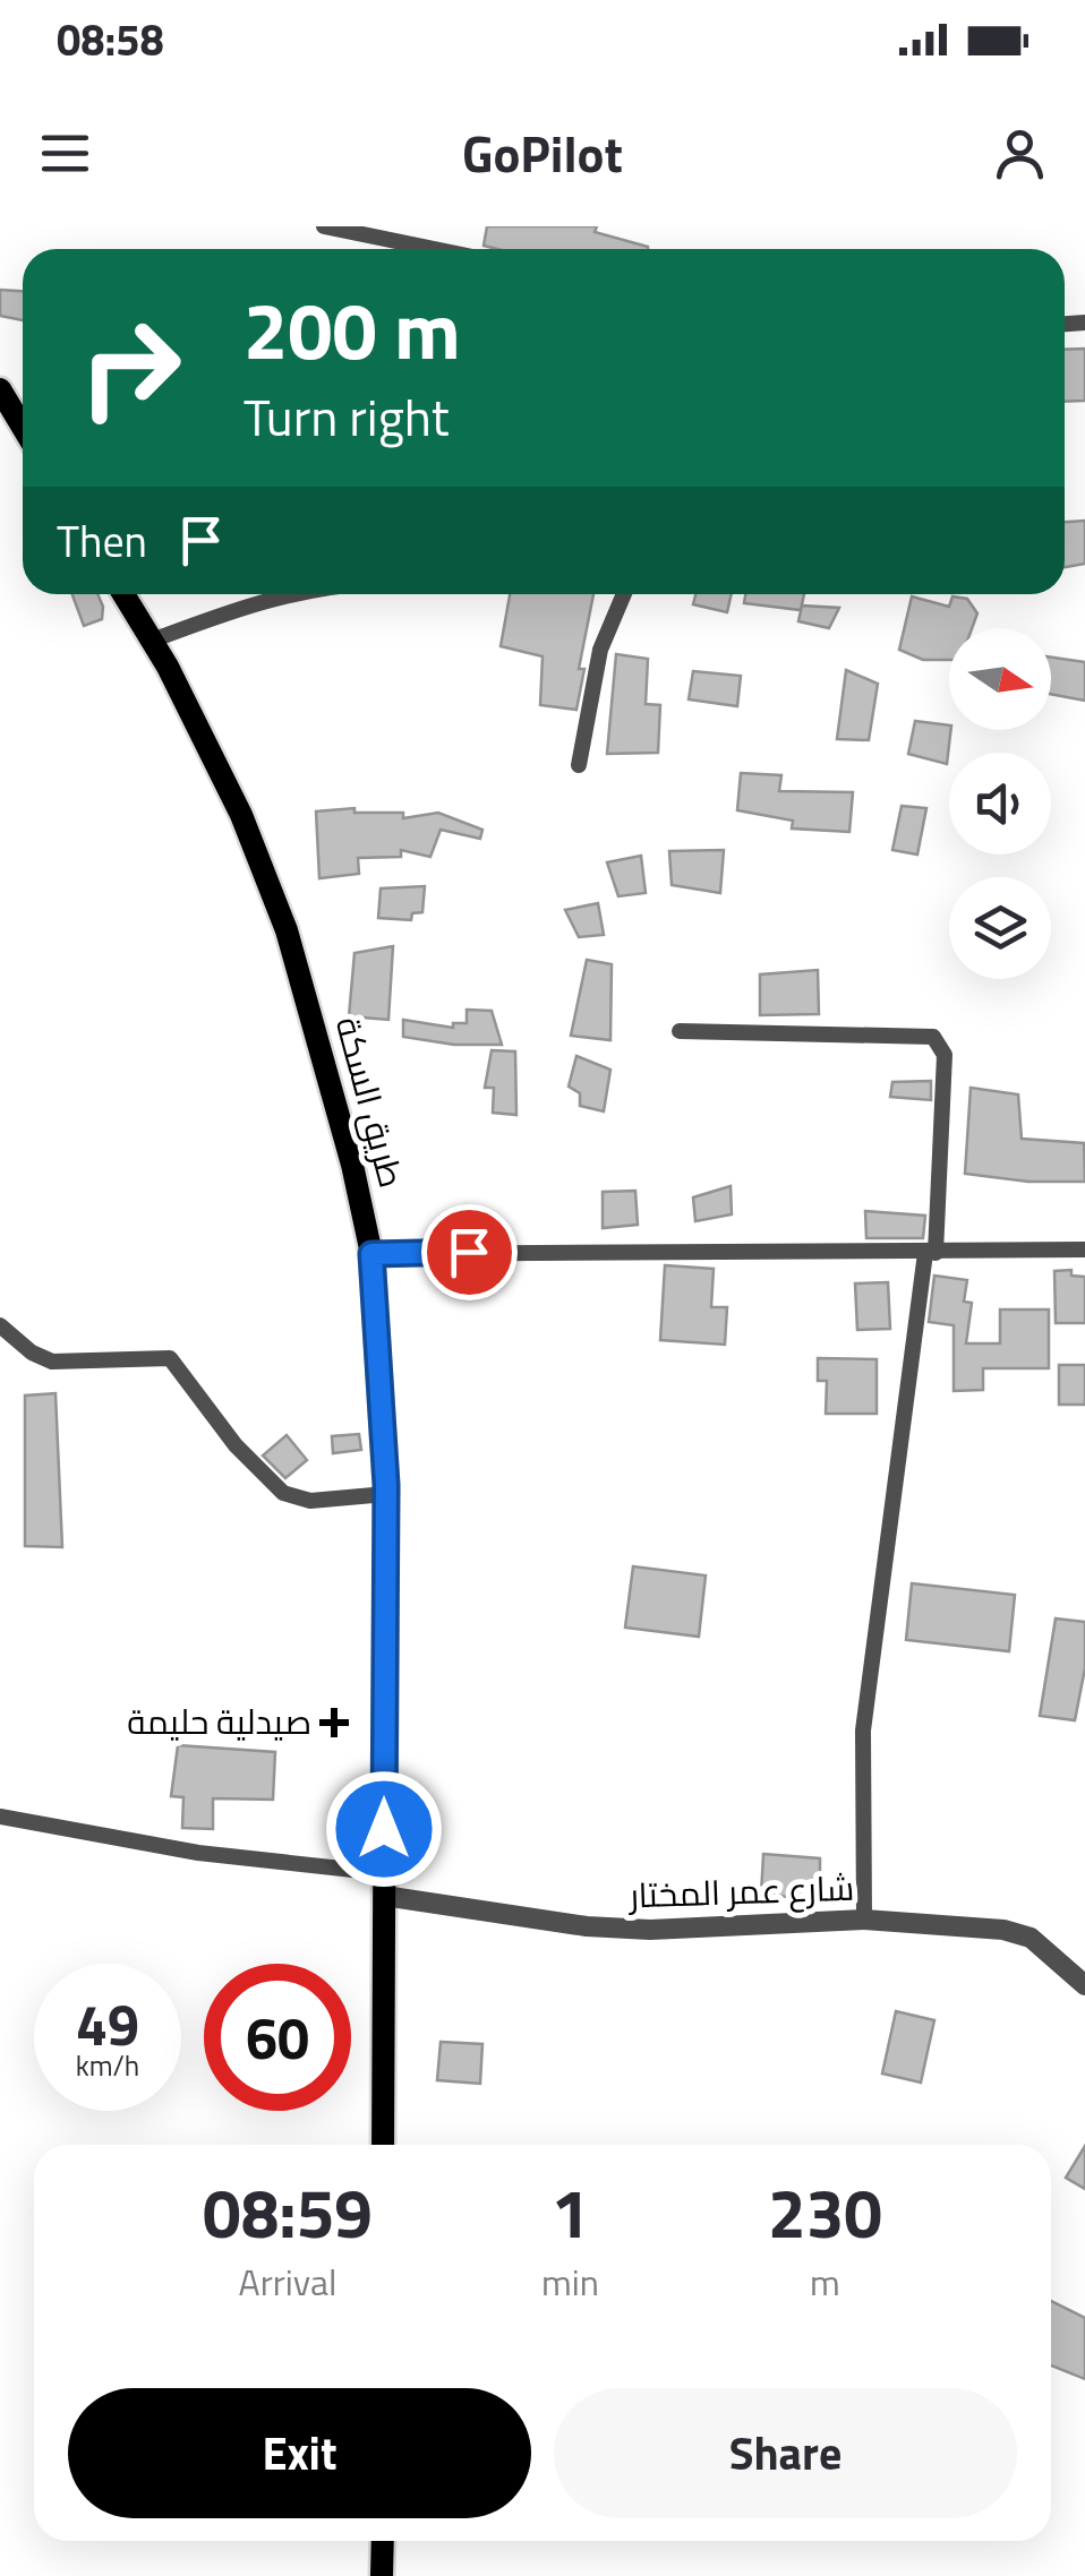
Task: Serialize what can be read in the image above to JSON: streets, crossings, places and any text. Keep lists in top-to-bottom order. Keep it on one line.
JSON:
{"streets":{"main road":["طريق السكة"],"street":["شارع عمر المختار"]},"crossings":[["طريق السكة","شارع عمر المختار"]],"places":{"health":["صيدلية حليمة"]},"north":"right","page":{"status":"08:58","header":"GoPilot","turn":["200 m","Turn right"],"then":"Then","speed":"49 km/h","limit":"60","eta":["08:59","Arrival","1","min","230","m"],"buttons":["Exit","Share"]}}
